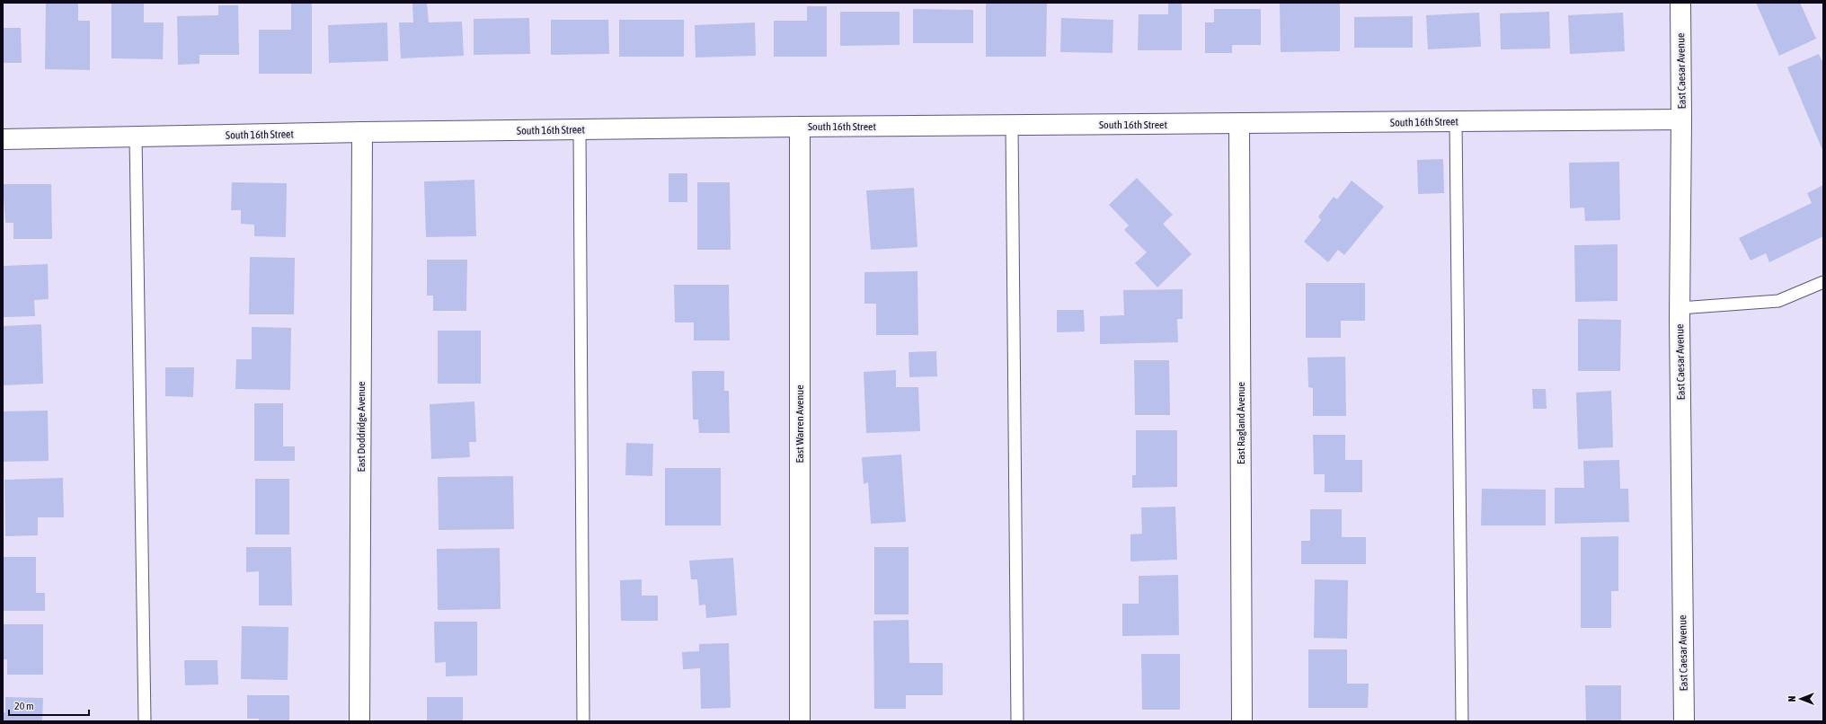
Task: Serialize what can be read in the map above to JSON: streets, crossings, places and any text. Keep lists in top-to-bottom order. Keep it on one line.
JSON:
{"streets":{"street":["East Caesar Avenue","South 16th Street","East Ragland Avenue","East Warren Avenue","East Doddridge Avenue"]},"crossings":[["East Caesar Avenue","South 16th Street"],["South 16th Street","East Ragland Avenue"],["South 16th Street","East Warren Avenue"],["South 16th Street","East Doddridge Avenue"]],"scale_bar":"20 m","north":"left"}
